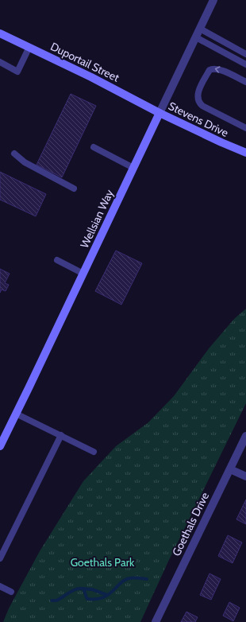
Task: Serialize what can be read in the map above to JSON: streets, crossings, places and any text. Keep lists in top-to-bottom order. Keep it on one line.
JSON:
{"streets":{"main road":["Duportail Street","Stevens Drive","Wellsian Way"],"street":["Goethals Drive"]},"crossings":[["Duportail Street","Stevens Drive"],["Duportail Street","Wellsian Way"],["Stevens Drive","Wellsian Way"]],"parks":["Goethals Park"]}
